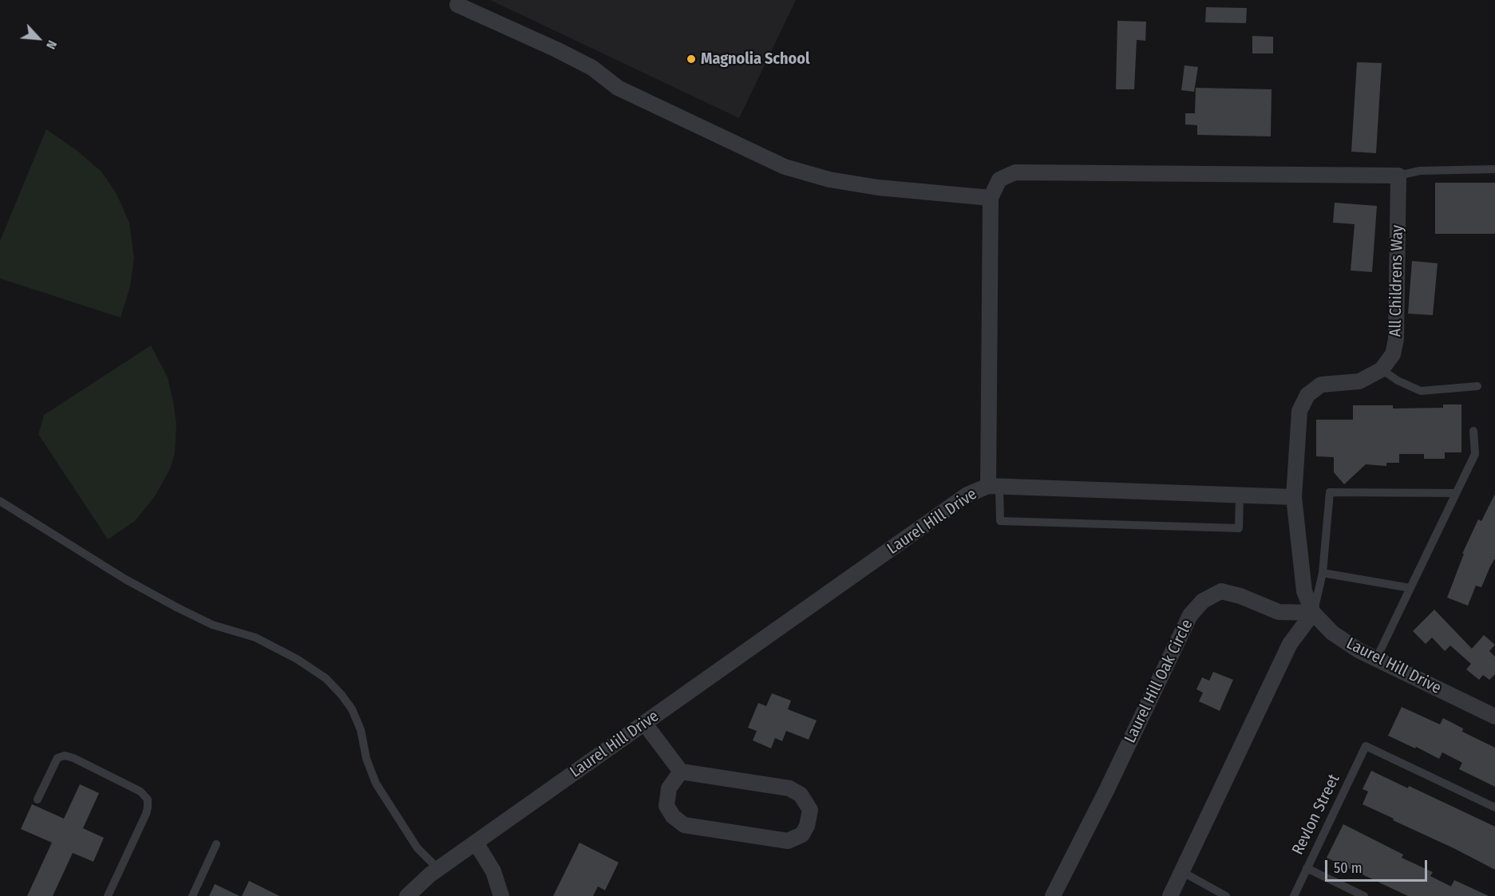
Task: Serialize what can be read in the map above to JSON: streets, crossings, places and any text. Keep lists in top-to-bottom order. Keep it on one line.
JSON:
{"streets":{"street":["All Childrens Way","Laurel Hill Drive","Laurel Hill Oak Circle"],"lane":["Revlon Street"]},"crossings":[["Laurel Hill Drive","Laurel Hill Oak Circle"]],"places":["Magnolia School"],"scale_bar":"50 m","north":"bottom right"}
